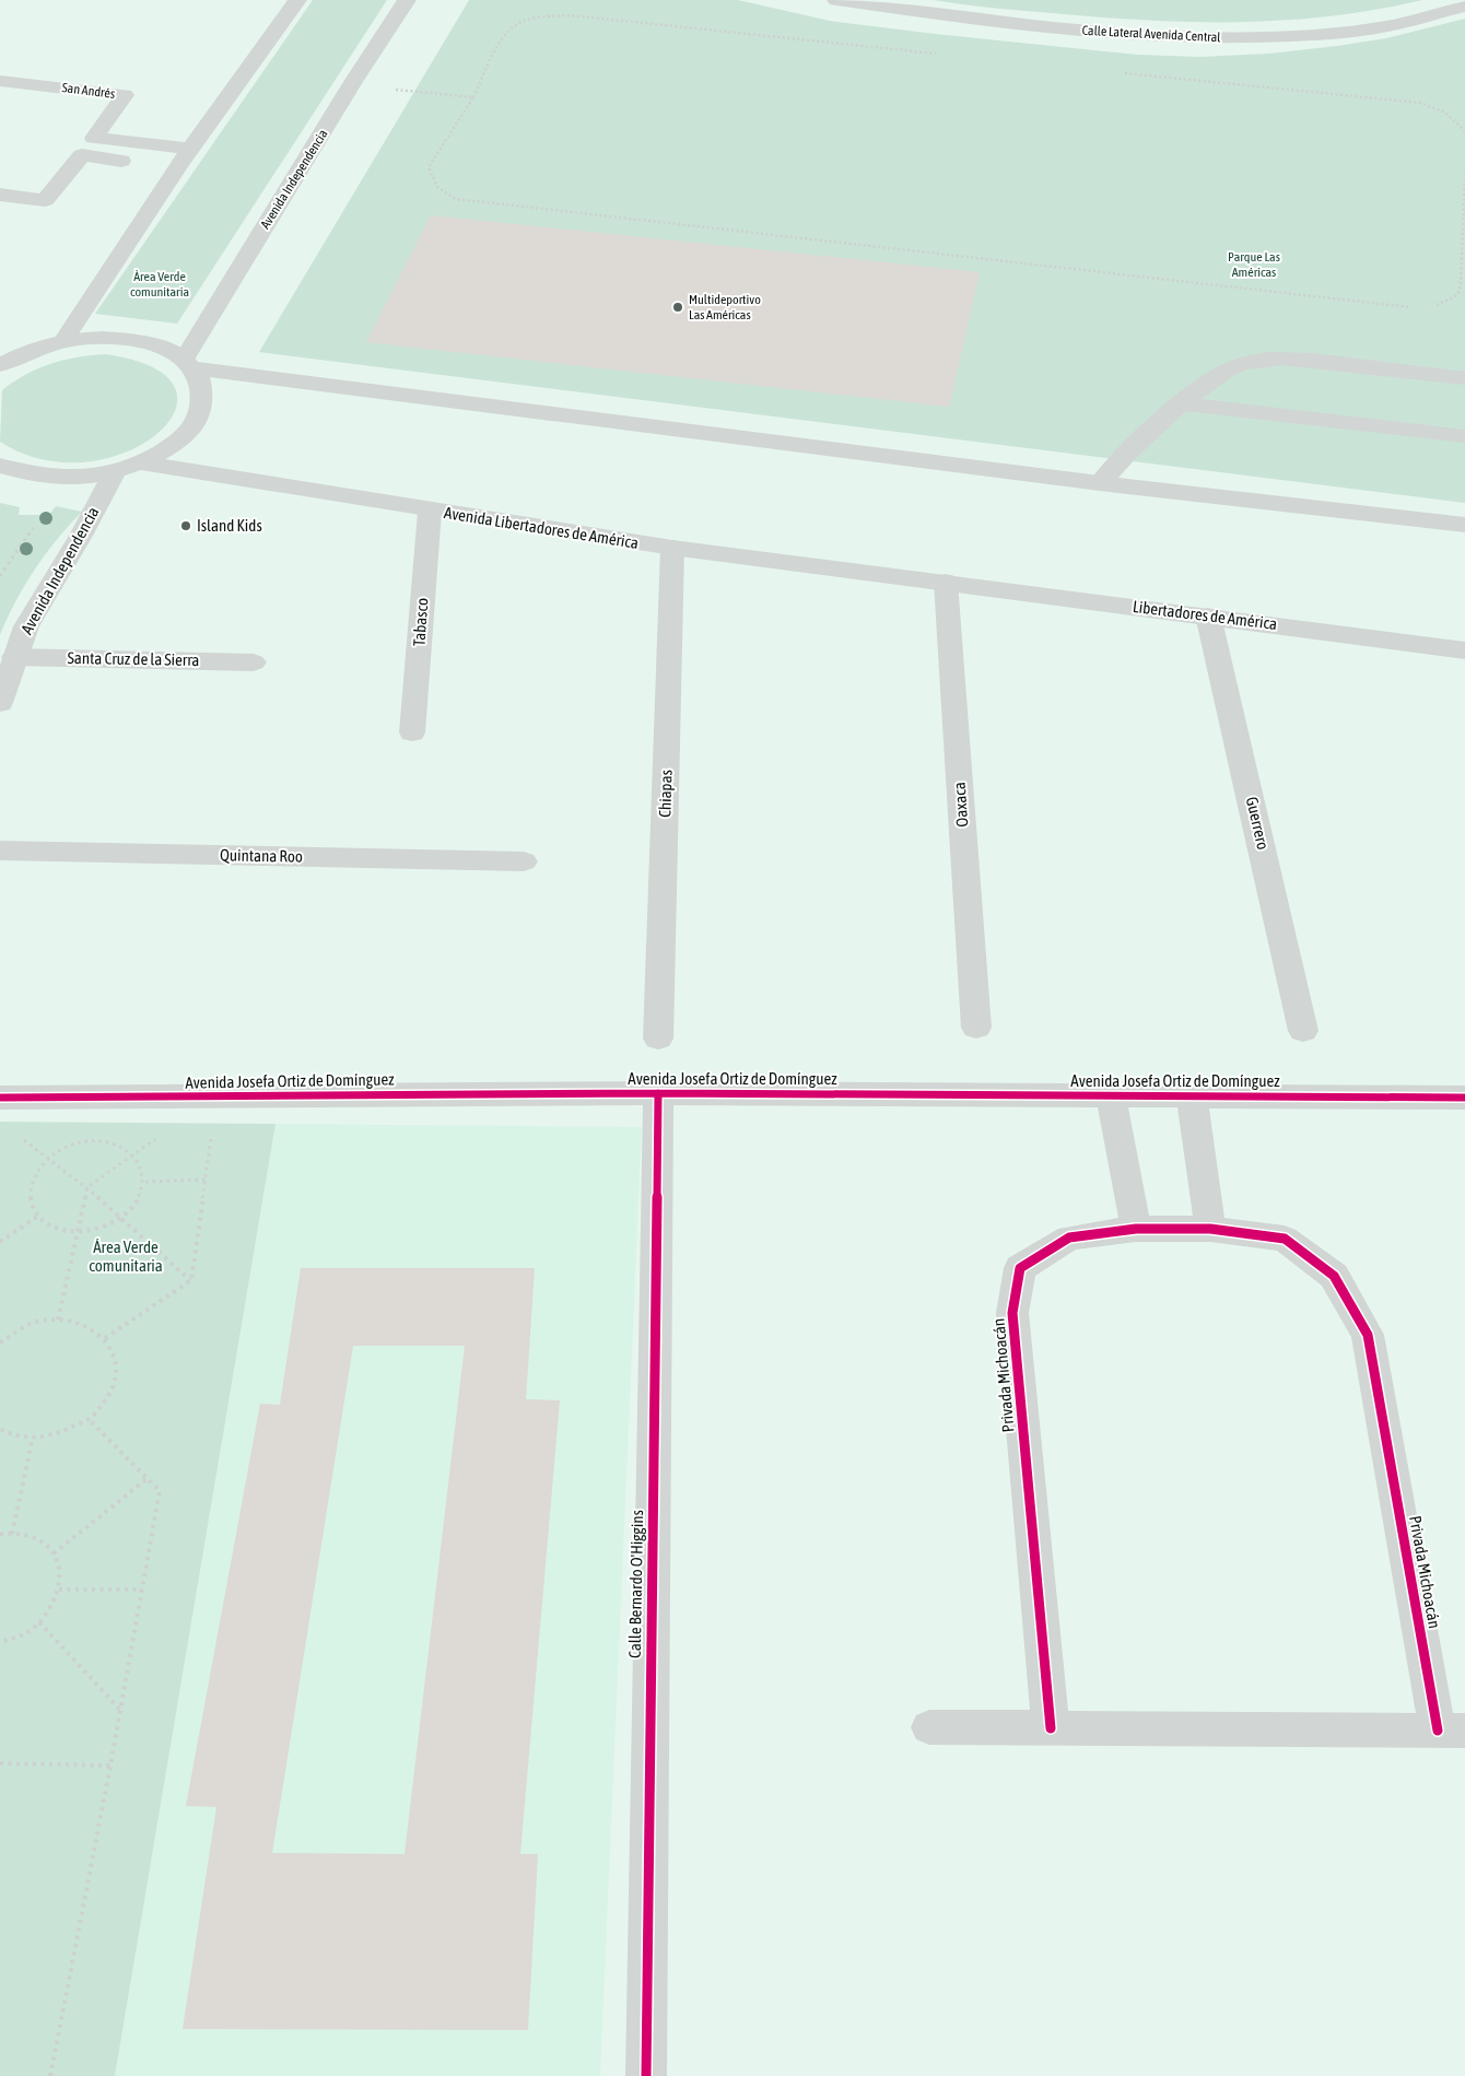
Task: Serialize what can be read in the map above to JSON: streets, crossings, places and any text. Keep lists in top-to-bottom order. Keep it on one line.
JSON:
{"streets":{"street":["Calle Lateral Avenida Central","San Andrés","Avenida Independencia","Avenida Libertadores de América","Libertadores de América","Tabasco","Santa Cruz de la Sierra","Chiapas","Oaxaca","Guerrero","Quintana Roo","Avenida Josefa Ortiz de Domínguez","Privada Michoacán","Calle Bernardo O'Higgins"]},"crossings":[["Avenida Independencia","Santa Cruz de la Sierra"],["Avenida Libertadores de América","Libertadores de América"],["Avenida Libertadores de América","Tabasco"],["Avenida Libertadores de América","Chiapas"],["Avenida Libertadores de América","Oaxaca"],["Libertadores de América","Oaxaca"],["Libertadores de América","Guerrero"],["Avenida Josefa Ortiz de Domínguez","Calle Bernardo O'Higgins"]],"parks":["Parque Las Américas","Àrea Verde comunitaria","Área Verde comunitaria"],"places":["Multideportivo Las Américas","Island Kids"]}
